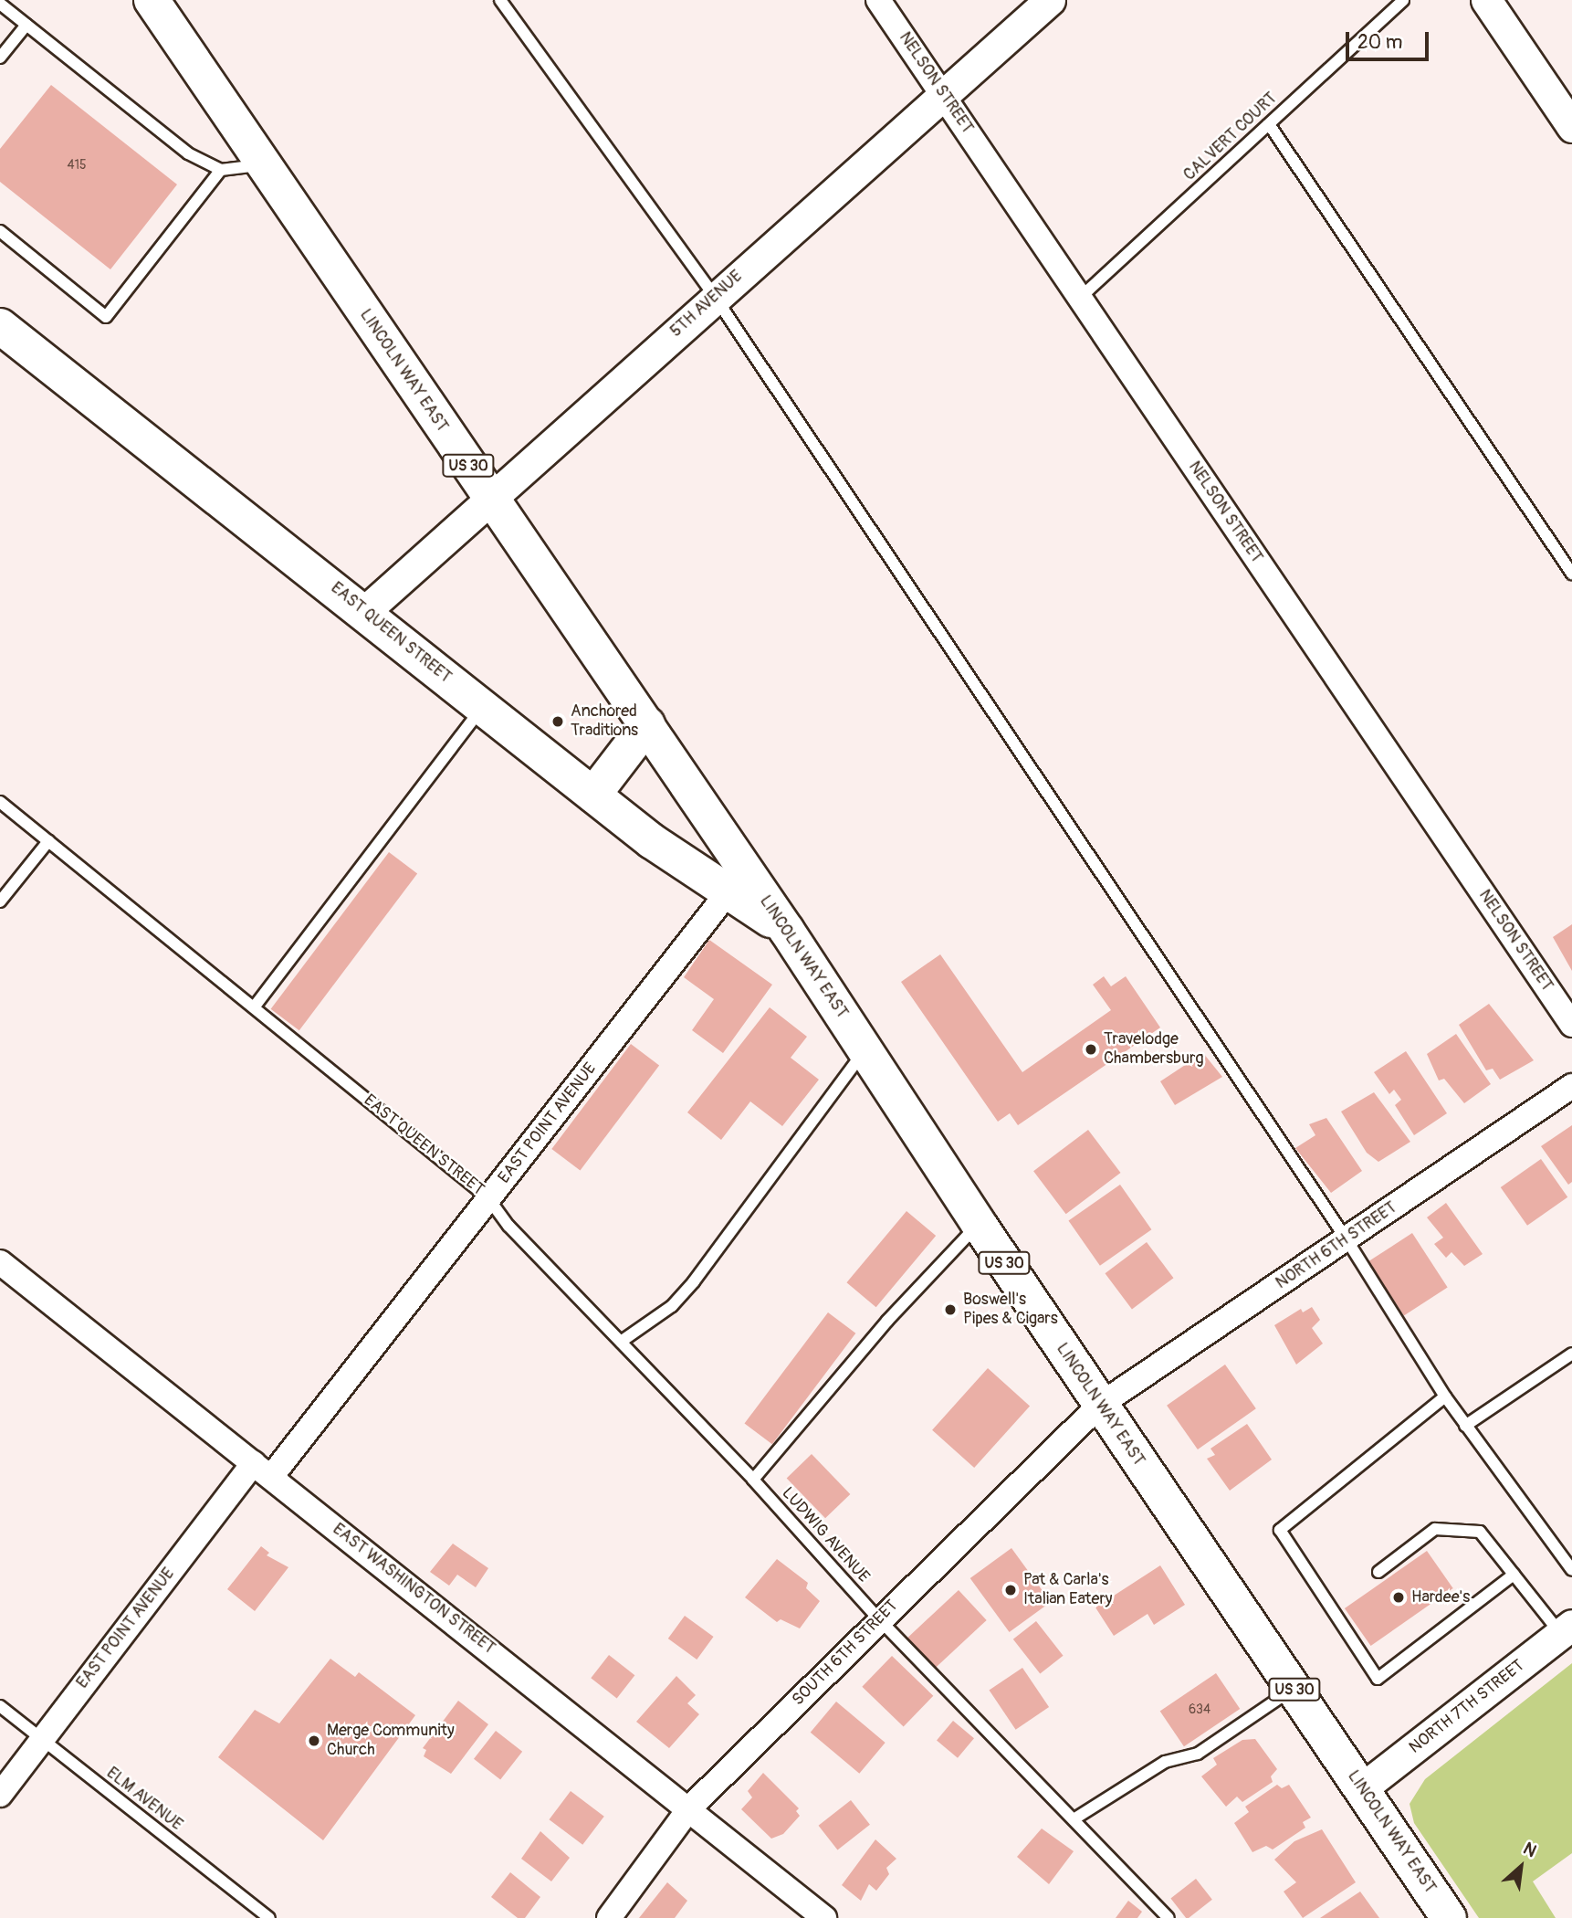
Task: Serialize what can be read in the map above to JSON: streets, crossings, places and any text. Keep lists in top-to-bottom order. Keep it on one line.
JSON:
{"streets":{"highway":["LINCOLN WAY EAST","US 30","EAST QUEEN STREET"],"street":["NELSON STREET","5TH AVENUE","EAST POINT AVENUE","NORTH 6TH STREET","EAST WASHINGTON STREET","SOUTH 6TH STREET","NORTH 7TH STREET"],"lane":["CALVERT COURT","LUDWIG AVENUE","ELM AVENUE"]},"crossings":[["NELSON STREET","CALVERT COURT"],["NELSON STREET","5TH AVENUE"],["5TH AVENUE","LINCOLN WAY EAST"],["5TH AVENUE","EAST QUEEN STREET"],["LINCOLN WAY EAST","EAST QUEEN STREET"],["LINCOLN WAY EAST","NORTH 6TH STREET"],["LINCOLN WAY EAST","SOUTH 6TH STREET"],["LINCOLN WAY EAST","NORTH 7TH STREET"],["EAST QUEEN STREET","EAST POINT AVENUE"],["EAST QUEEN STREET","LUDWIG AVENUE"],["EAST POINT AVENUE","LUDWIG AVENUE"],["EAST POINT AVENUE","EAST WASHINGTON STREET"],["EAST POINT AVENUE","ELM AVENUE"],["NORTH 6TH STREET","SOUTH 6TH STREET"],["LUDWIG AVENUE","SOUTH 6TH STREET"],["EAST WASHINGTON STREET","SOUTH 6TH STREET"]],"places":["Anchored Traditions","Travelodge Chambersburg","Boswell's Pipes & Cigars","Pat & Carla's Italian Eatery","Hardee's","Merge Community Church"],"house_numbers":["415","634"],"scale_bar":"20 m","north":"top right"}
